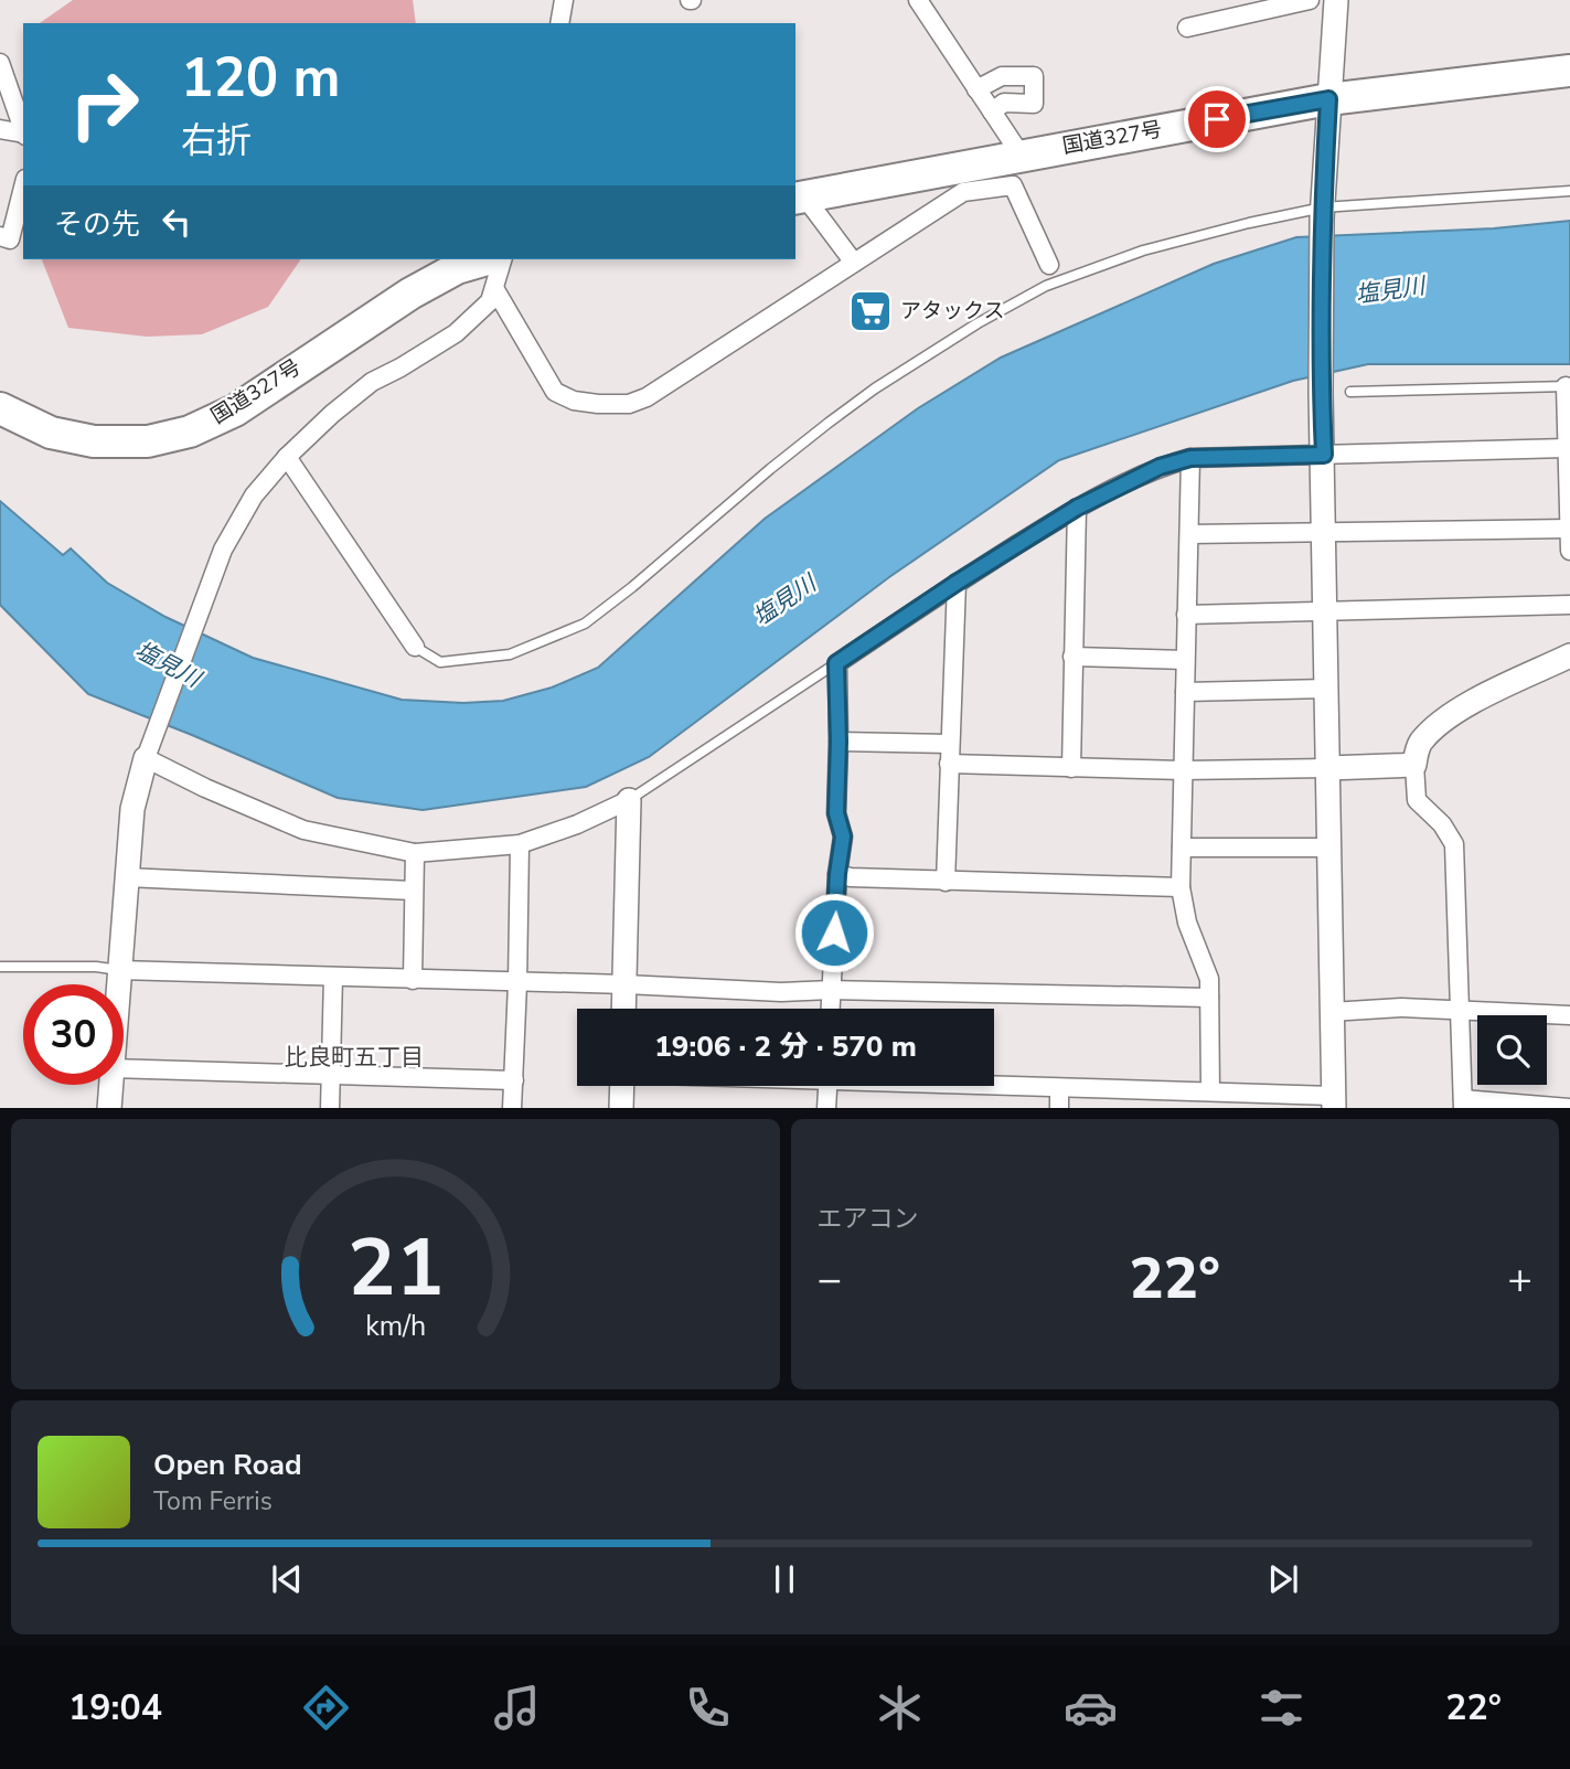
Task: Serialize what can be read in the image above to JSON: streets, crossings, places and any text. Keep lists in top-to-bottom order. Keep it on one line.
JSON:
{"streets":{"highway":["国道327号"]},"districts":["比良町五丁目"],"water":["塩見川"],"places":{"supermarket":["アタックス"]},"page":{"turn":["120 m","右折"],"then":"その先","limit":"30","trip":"19:06 · 2 分 · 570 m","tile":"エアコン","heat":["−","22°","+"],"song":["Open Road","Tom Ferris"],"tabs":["19:04","22°"],"gauge":["21","km/h"]}}
